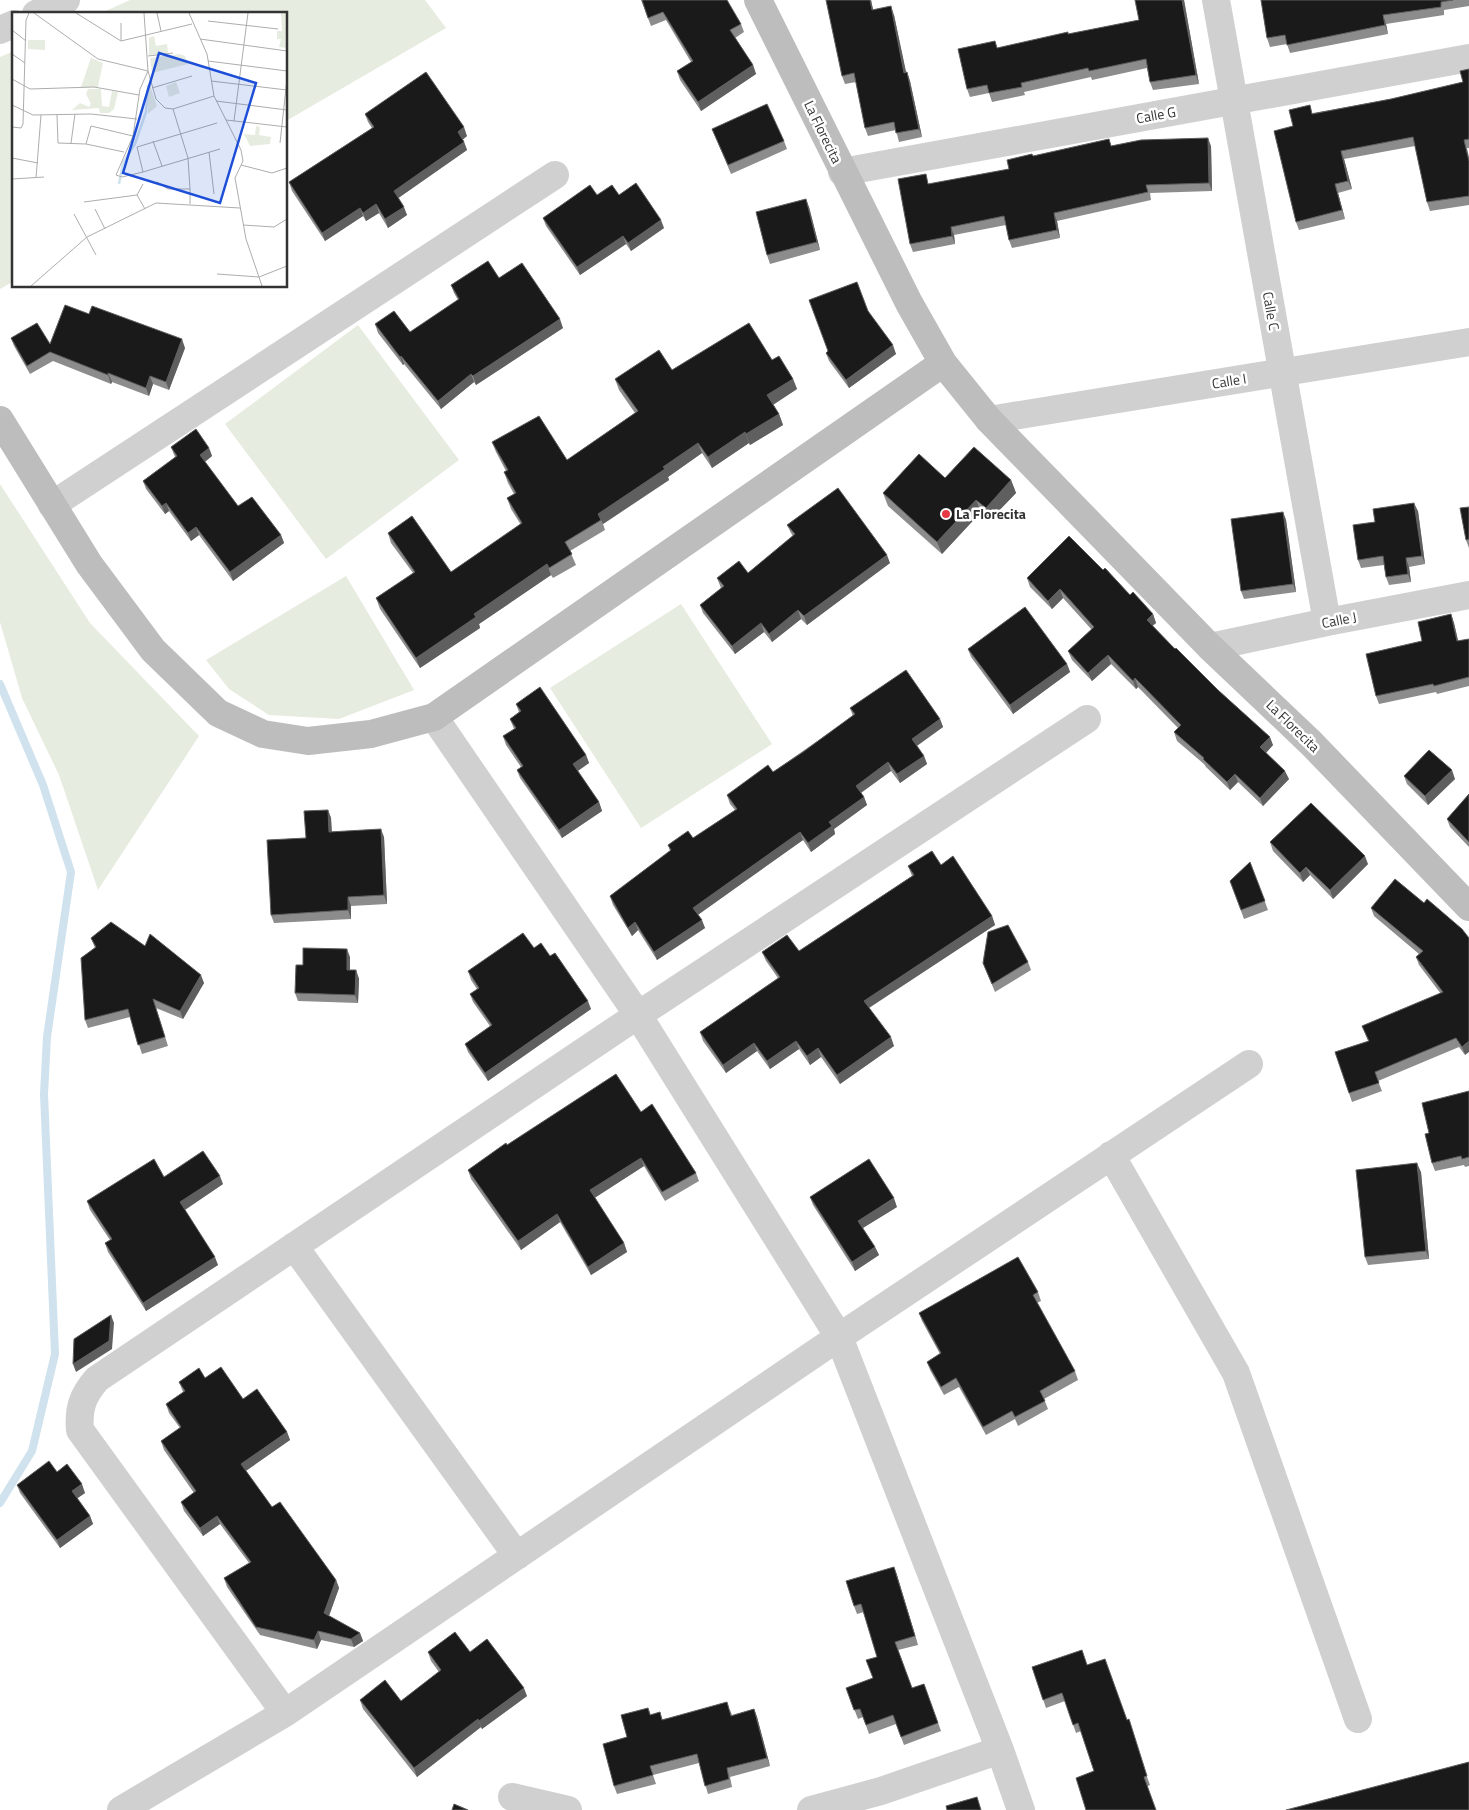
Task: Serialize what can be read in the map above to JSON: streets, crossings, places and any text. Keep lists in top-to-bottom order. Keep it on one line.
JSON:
{"streets":{"street":["Calle G","La Florecita","Calle C","Calle I","Calle J"]},"crossings":[["Calle G","La Florecita"],["Calle G","Calle C"],["La Florecita","Calle I"],["La Florecita","Calle J"],["Calle C","Calle I"],["Calle C","Calle J"]],"places":["La Florecita"]}
